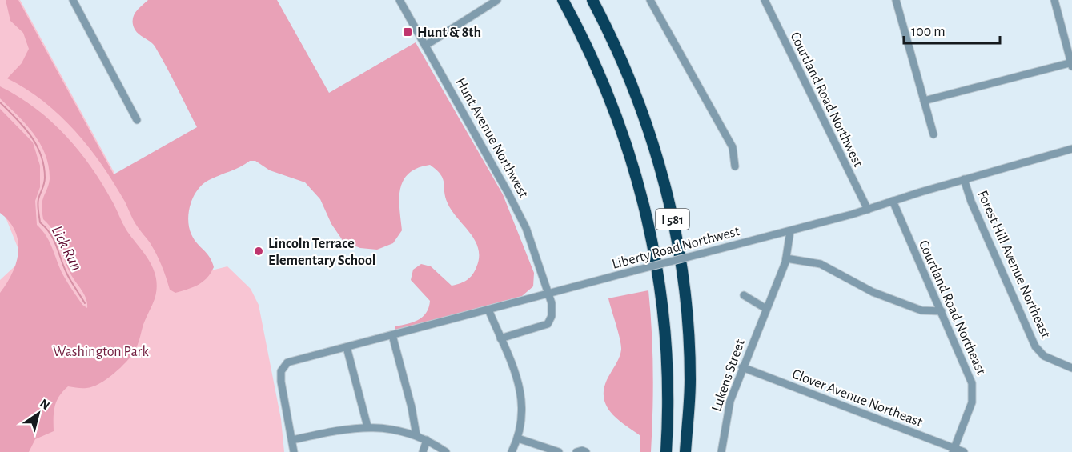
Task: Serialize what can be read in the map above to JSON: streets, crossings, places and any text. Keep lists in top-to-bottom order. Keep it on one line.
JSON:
{"streets":{"highway":["I 581"],"street":["Courtland Road Northwest","Hunt Avenue Northwest","Liberty Road Northwest","Forest Hill Avenue Northeast","Courtland Road Northeast","Lukens Street","Clover Avenue Northeast"]},"crossings":[["Courtland Road Northwest","Liberty Road Northwest"],["Hunt Avenue Northwest","Liberty Road Northwest"],["Liberty Road Northwest","Forest Hill Avenue Northeast"],["Liberty Road Northwest","Courtland Road Northeast"],["Liberty Road Northwest","Lukens Street"],["Courtland Road Northeast","Clover Avenue Northeast"],["Lukens Street","Clover Avenue Northeast"]],"water":["Lick Run"],"parks":["Washington Park"],"places":{"transit":["Hunt & 8th"],"other":["Lincoln Terrace Elementary School"]},"scale_bar":"100 m","north":"top right"}
